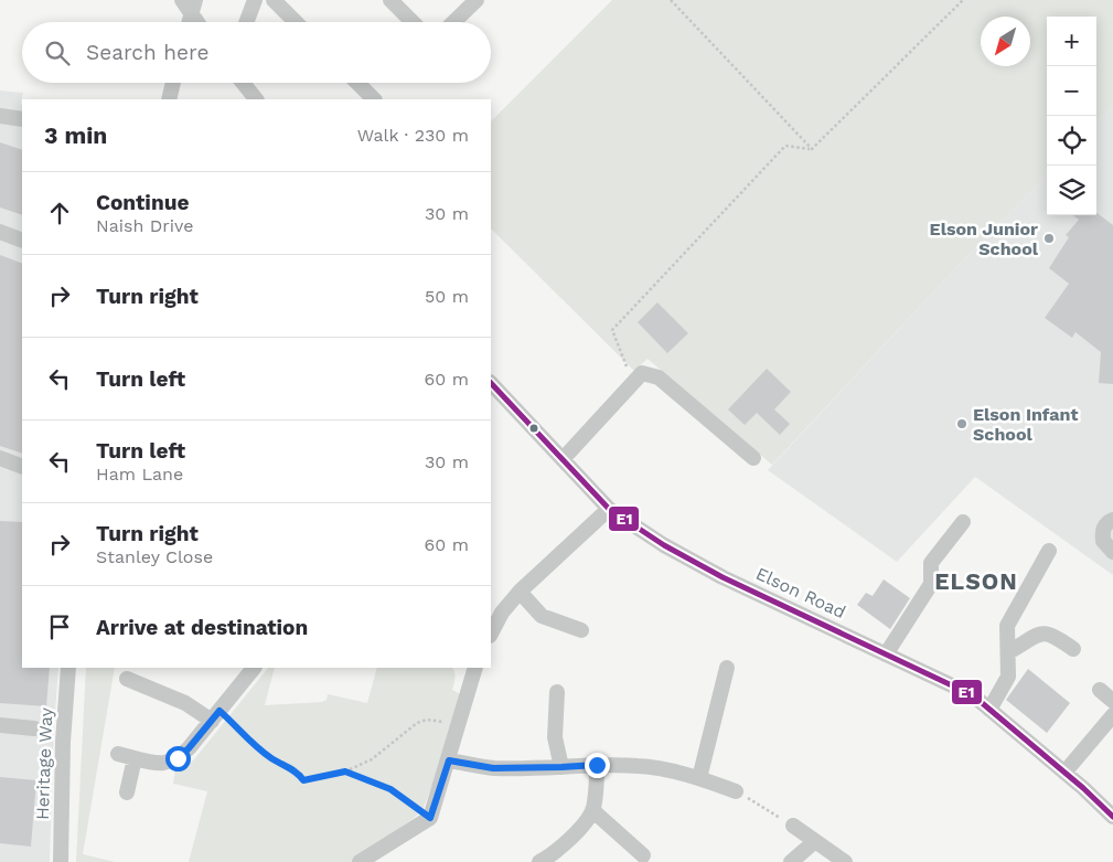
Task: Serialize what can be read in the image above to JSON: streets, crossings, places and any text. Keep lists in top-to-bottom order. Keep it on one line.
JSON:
{"streets":{"street":["Elson Road","Heritage Way"]},"districts":["ELSON"],"places":["Elson Junior School","Elson Infant School"],"lines":["transit line E1"],"north":"bottom left","page":{"map_buttons":["+","−"],"search":"Search here","heading":["3 min","Walk · 230 m"],"list":[["Continue","Naish Drive","30 m"],["Turn right","50 m"],["Turn left","60 m"],["Turn left","Ham Lane","30 m"],["Turn right","Stanley Close","60 m"],"Arrive at destination"]}}
